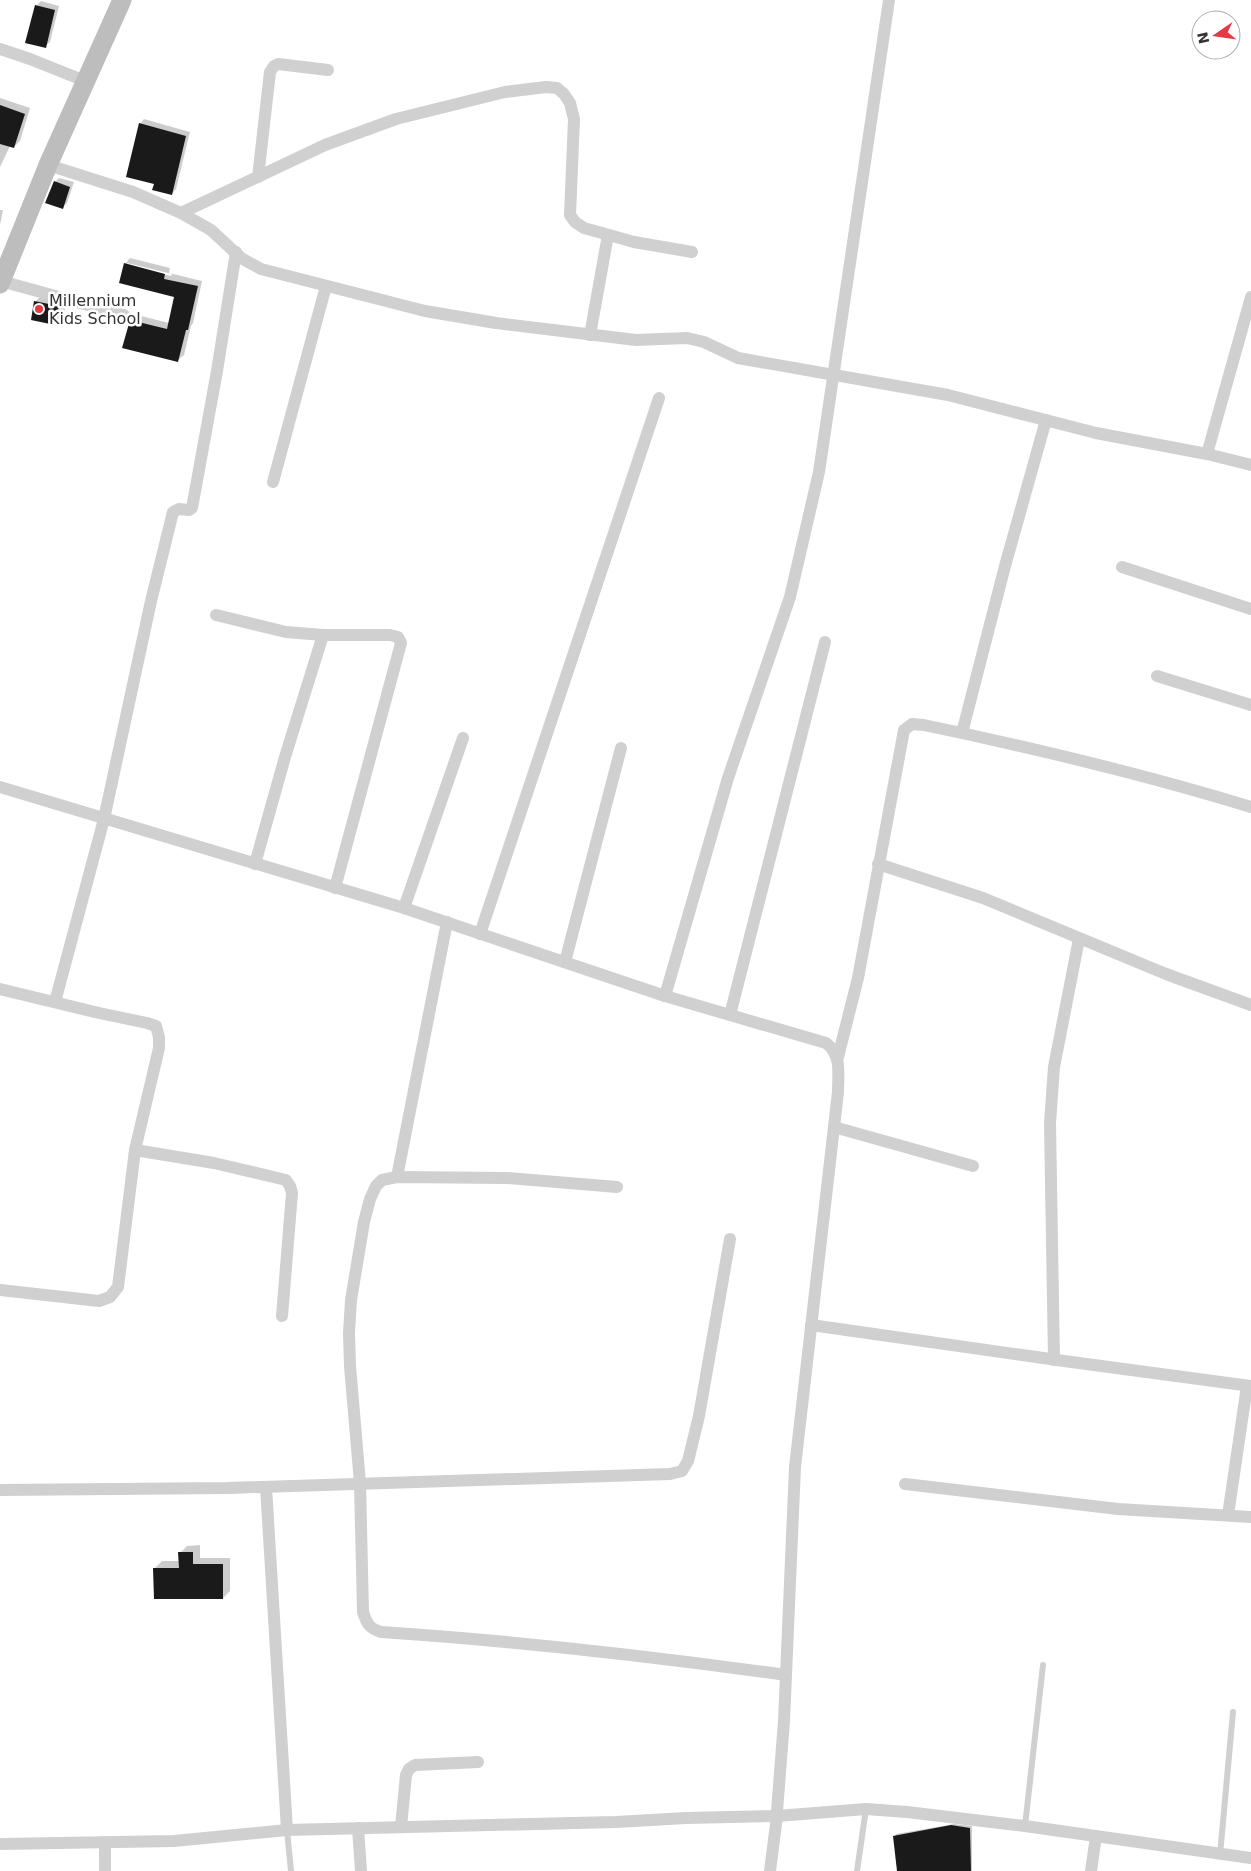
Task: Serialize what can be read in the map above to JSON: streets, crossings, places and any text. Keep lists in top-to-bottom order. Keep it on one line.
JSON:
{"places":["Millennium Kids School"],"north":"left"}
